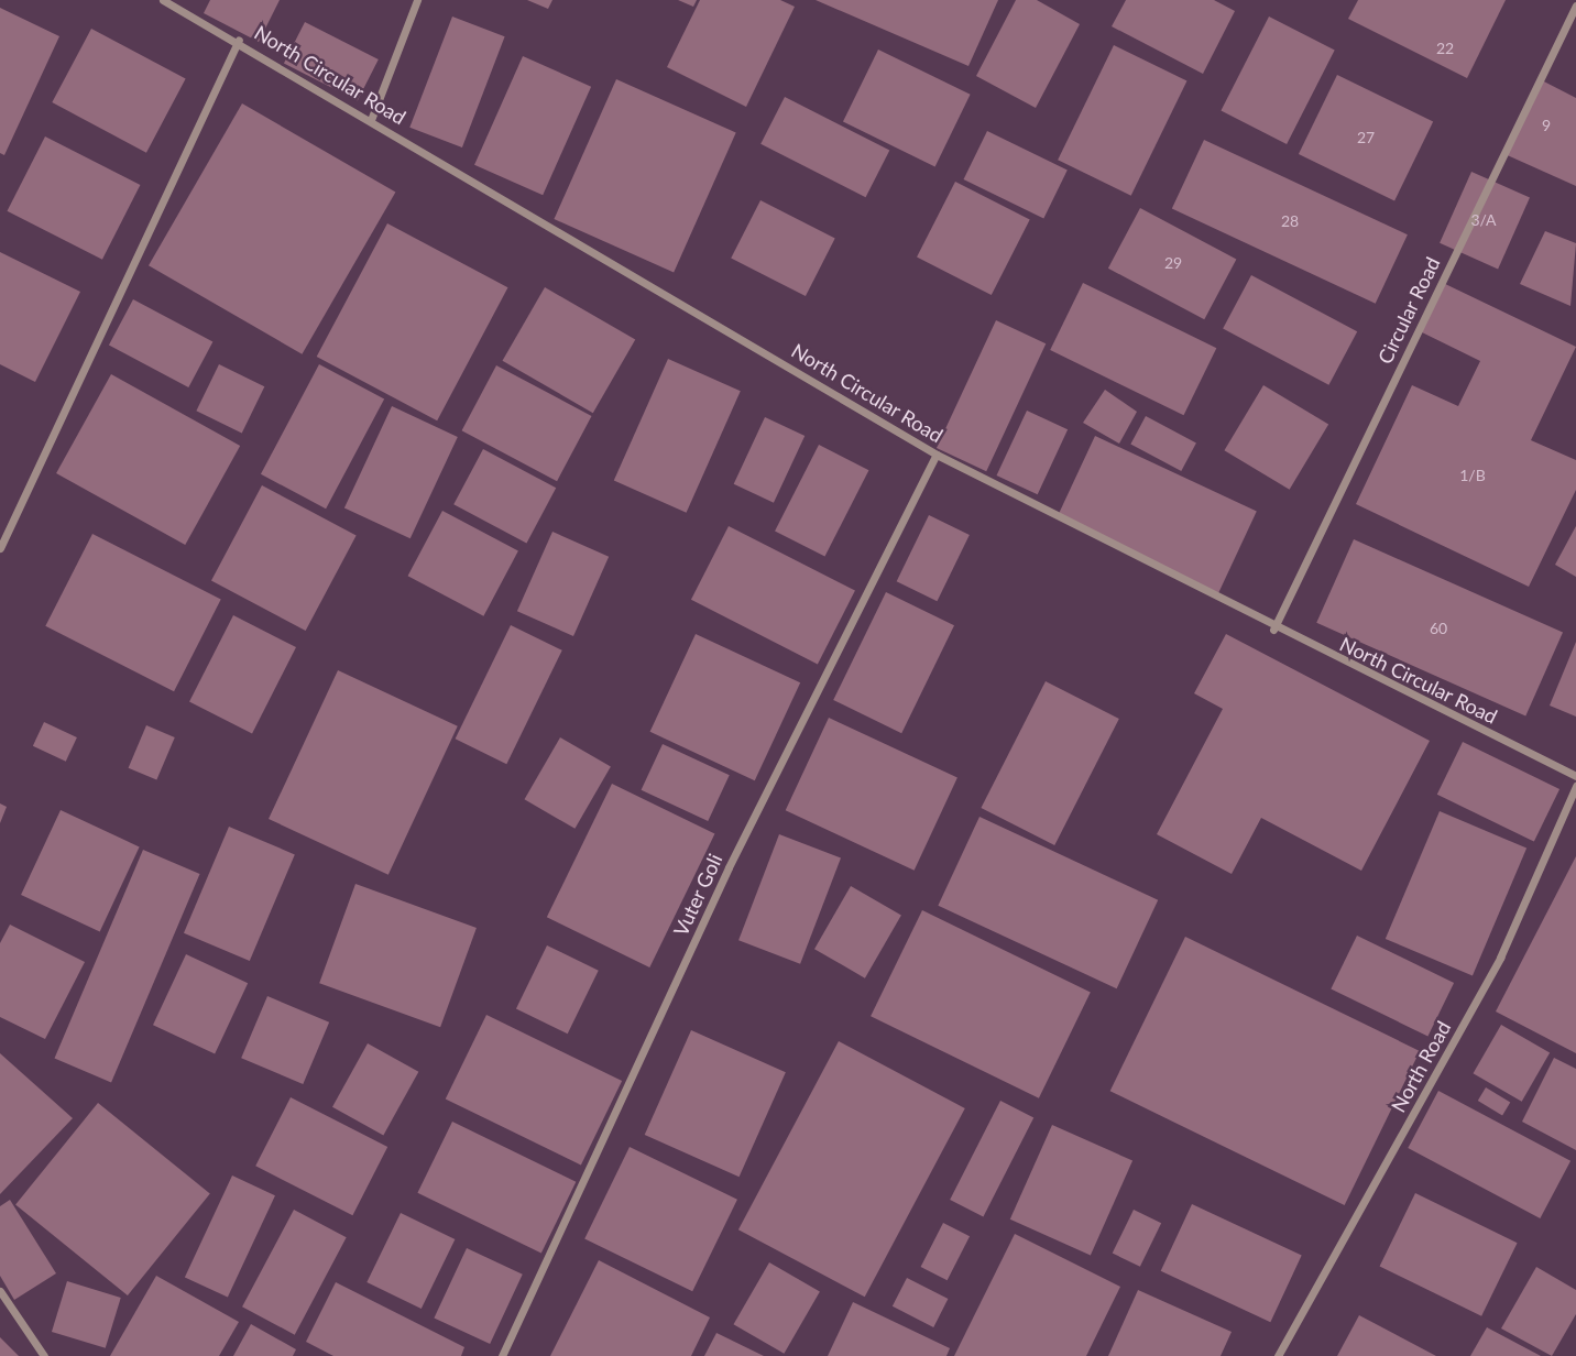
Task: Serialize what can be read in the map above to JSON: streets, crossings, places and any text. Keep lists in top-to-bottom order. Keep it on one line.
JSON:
{"streets":{"street":["North Circular Road","Circular Road","Vuter Goli","North Road"]},"crossings":[["North Circular Road","Circular Road"],["North Circular Road","Vuter Goli"]],"house_numbers":["22","9","27","3/A","28","29","1/B","60"]}
